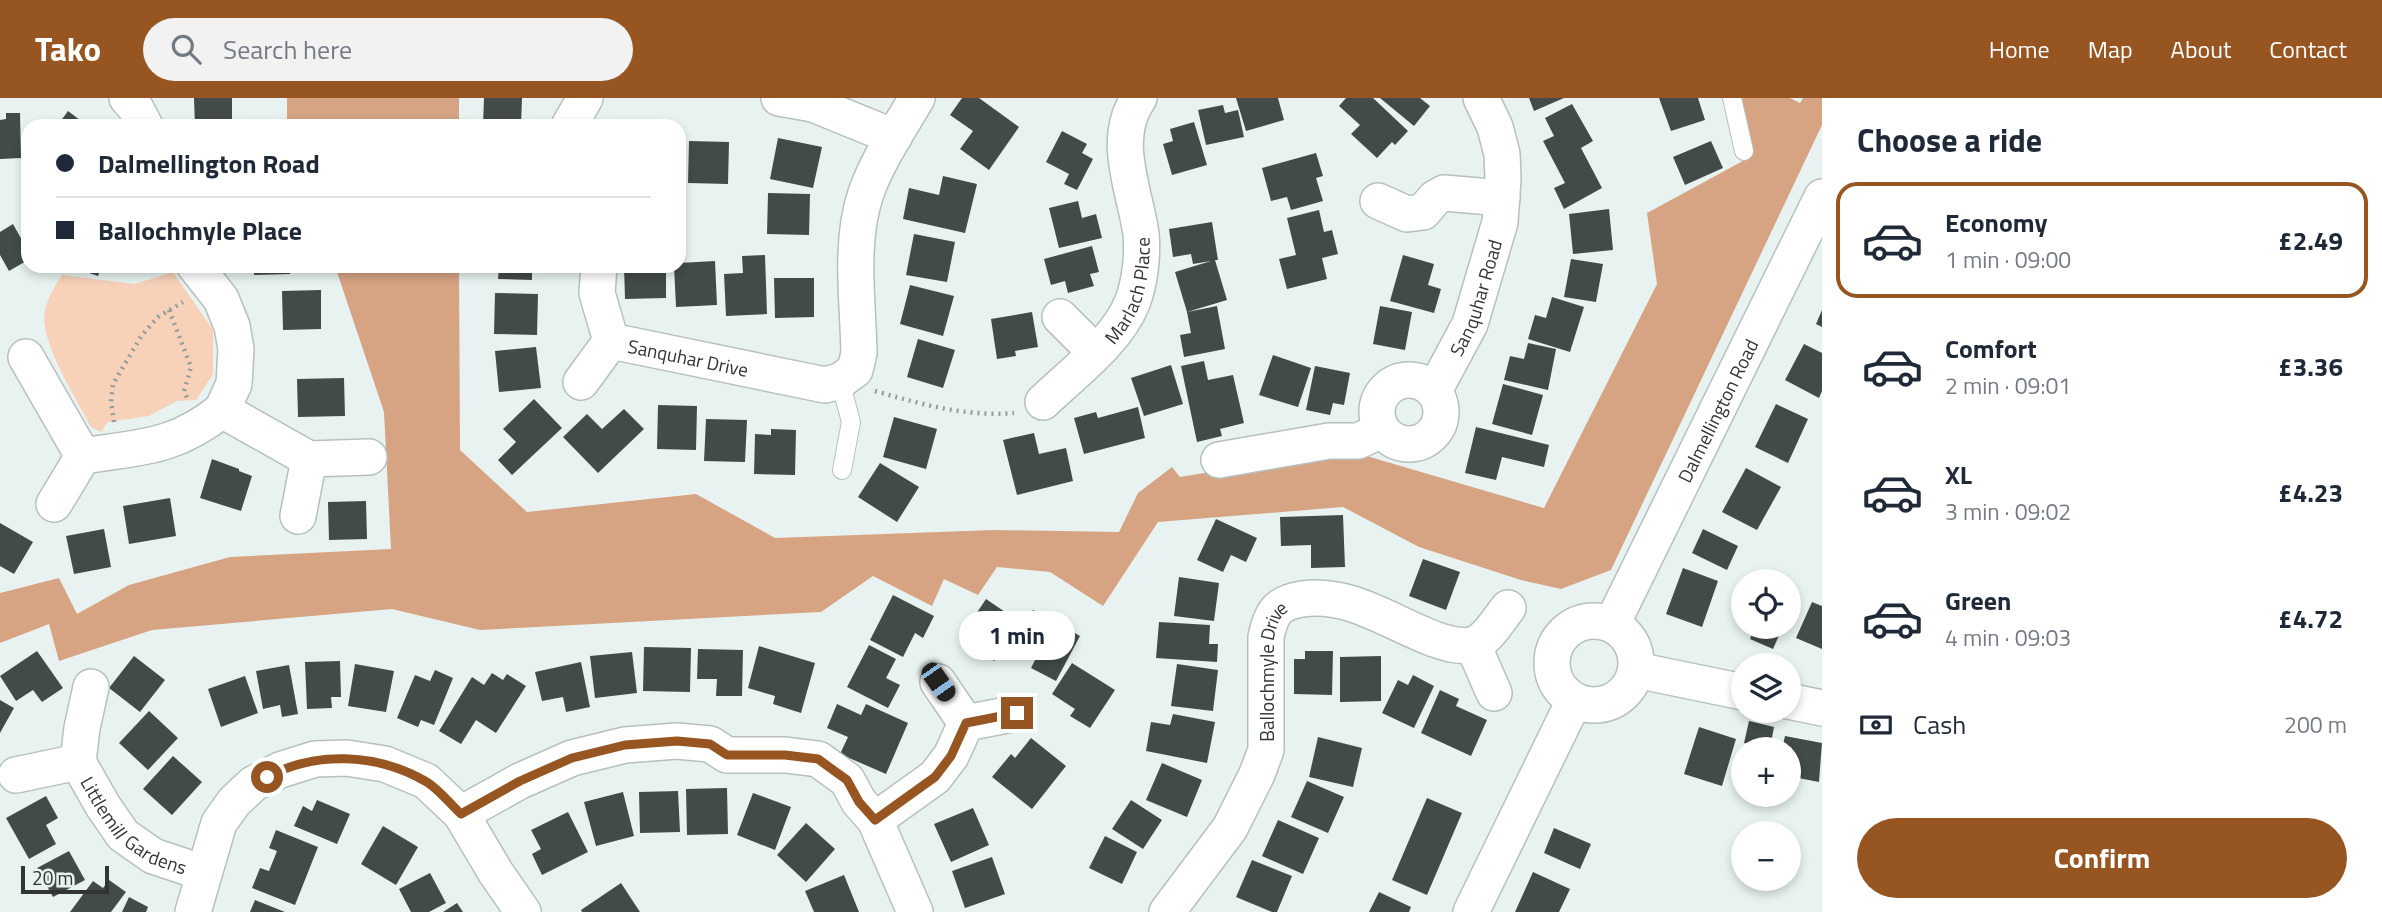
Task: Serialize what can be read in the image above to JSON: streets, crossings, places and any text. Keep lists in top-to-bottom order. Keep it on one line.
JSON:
{"streets":{"street":["Marlach Place","Sanquhar Road","Sanquhar Drive","Dalmellington Road","Ballochmyle Drive","Littlemill Gardens"]},"scale_bar":"20 m","page":{"header":"Tako","search":"Search here","nav":["Home","Map","About","Contact"],"heading":"Choose a ride","banner":["Dalmellington Road","Ballochmyle Place"],"list":[{"name":"Economy","note":"1 min · 09:00","value":"£2.49"},{"name":"Comfort","note":"2 min · 09:01","value":"£3.36"},{"name":"XL","note":"3 min · 09:02","value":"£4.23"},{"name":"Green","note":"4 min · 09:03","value":"£4.72"}],"map_buttons":["+","−"],"bubble":"1 min","pay":["Cash","200 m"],"buttons":"Confirm","scale":"20 m"}}
